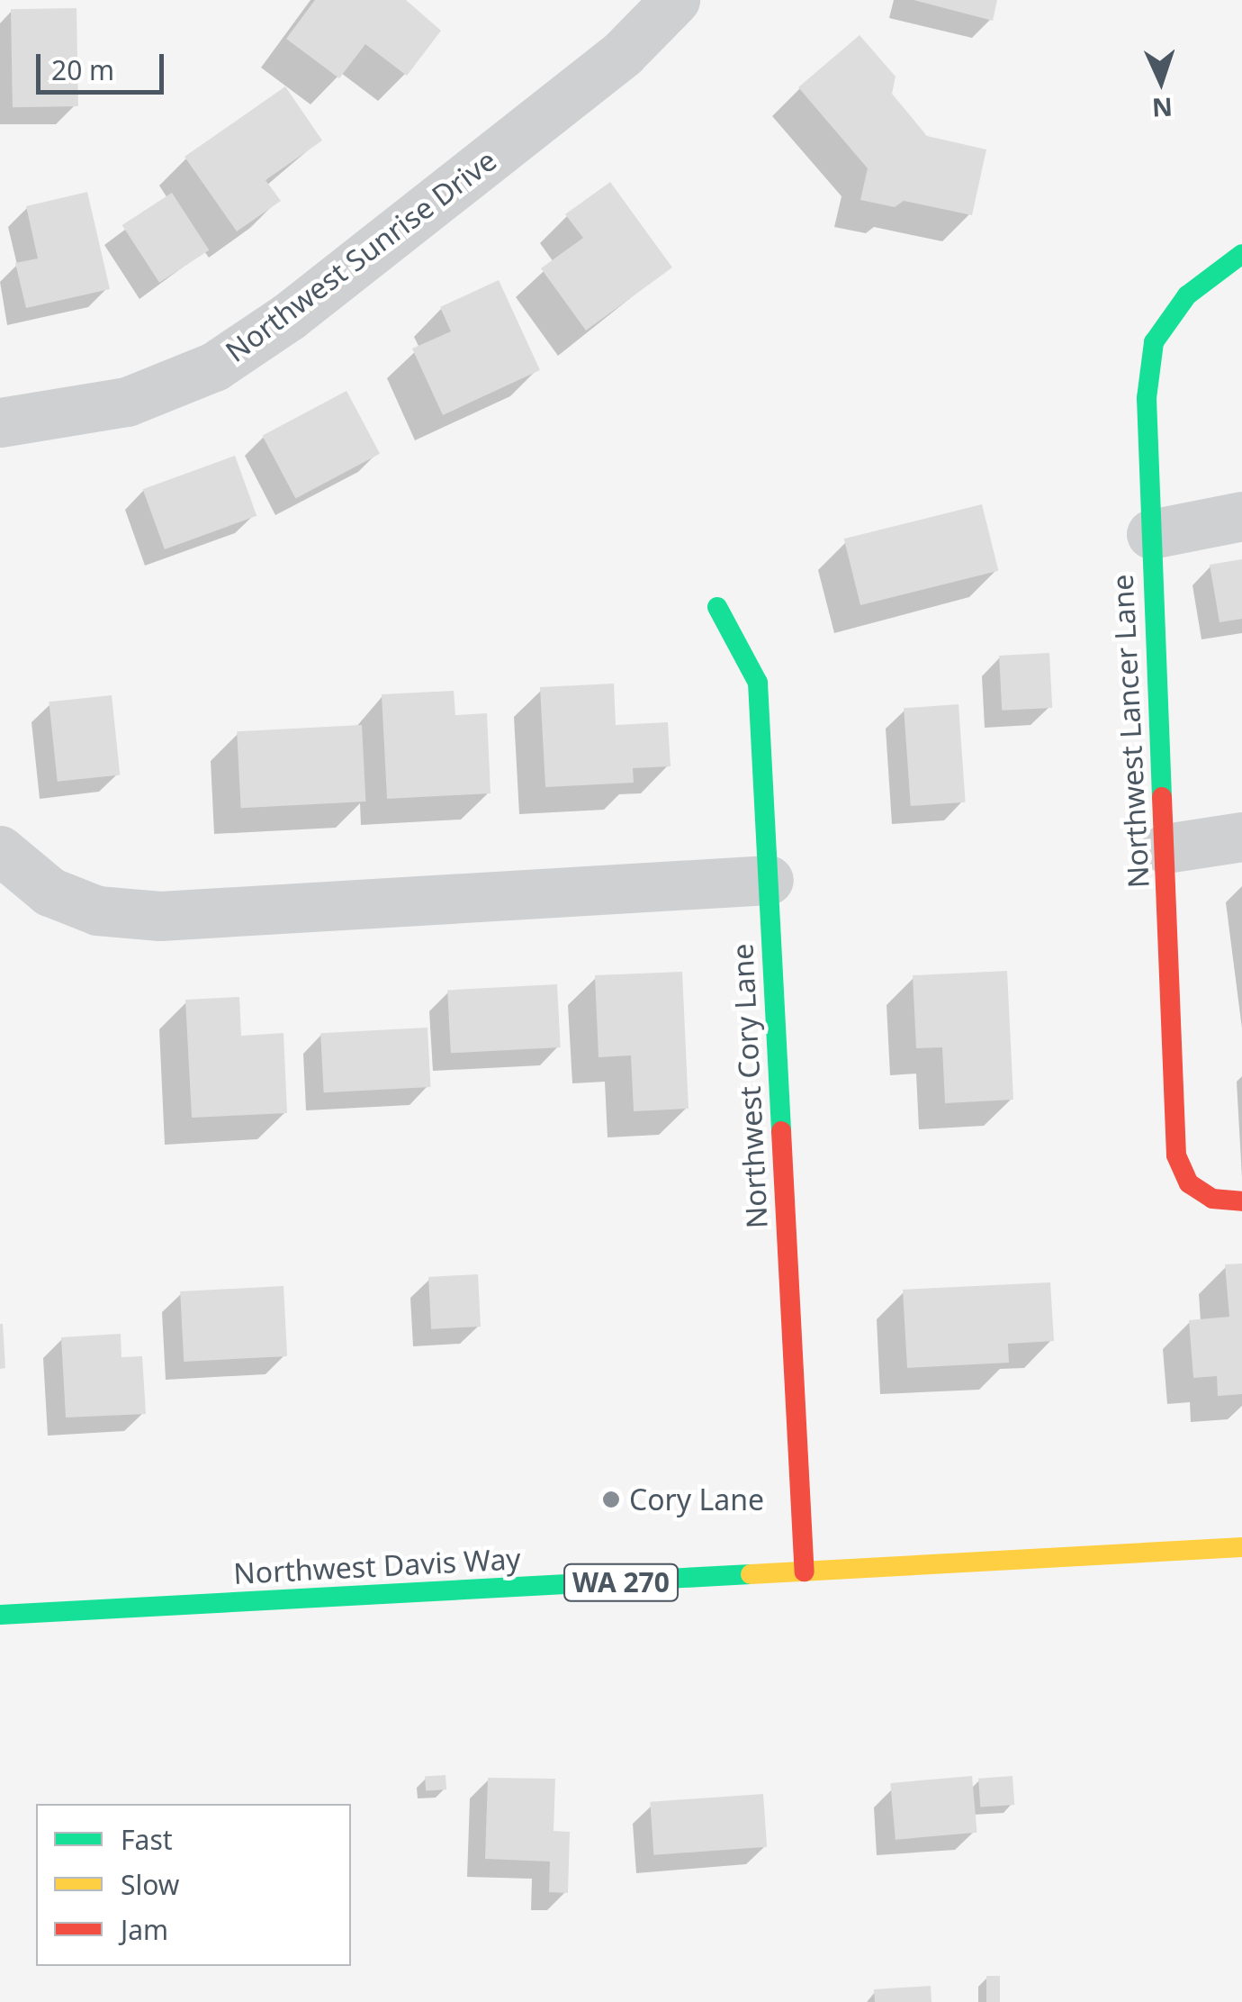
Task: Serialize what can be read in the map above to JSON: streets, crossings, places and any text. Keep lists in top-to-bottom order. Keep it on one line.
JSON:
{"streets":{"street":["Northwest Sunrise Drive","Northwest Lancer Lane","Northwest Cory Lane","Northwest Davis Way","WA 270"]},"crossings":[["Northwest Cory Lane","Northwest Davis Way"]],"places":["Cory Lane"],"legend":["Fast","Slow","Jam"],"scale_bar":"20 m","north":"bottom"}
